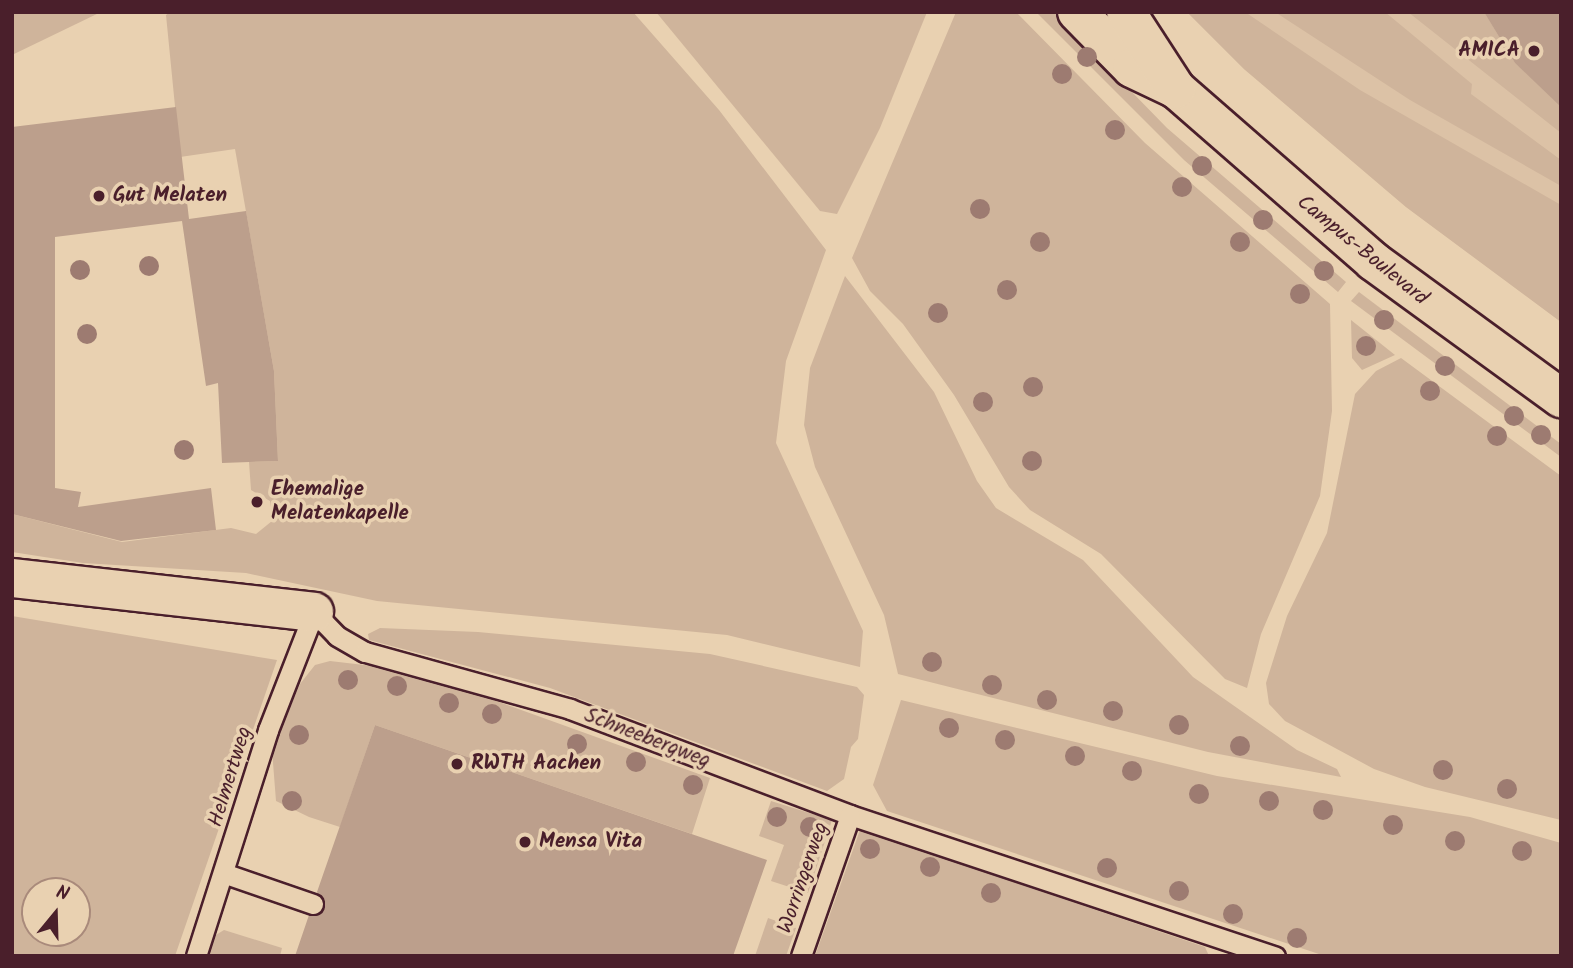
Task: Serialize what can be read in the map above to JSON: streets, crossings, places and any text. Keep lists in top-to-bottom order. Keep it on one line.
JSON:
{"streets":{"street":["Campus-Boulevard"],"lane":["Schneebergweg","Helmertweg","Worringerweg"]},"crossings":[["Schneebergweg","Helmertweg"],["Schneebergweg","Worringerweg"]],"places":["AMICA","Gut Melaten","Ehemalige Melatenkapelle","RWTH Aachen","Mensa Vita"],"north":"top"}
